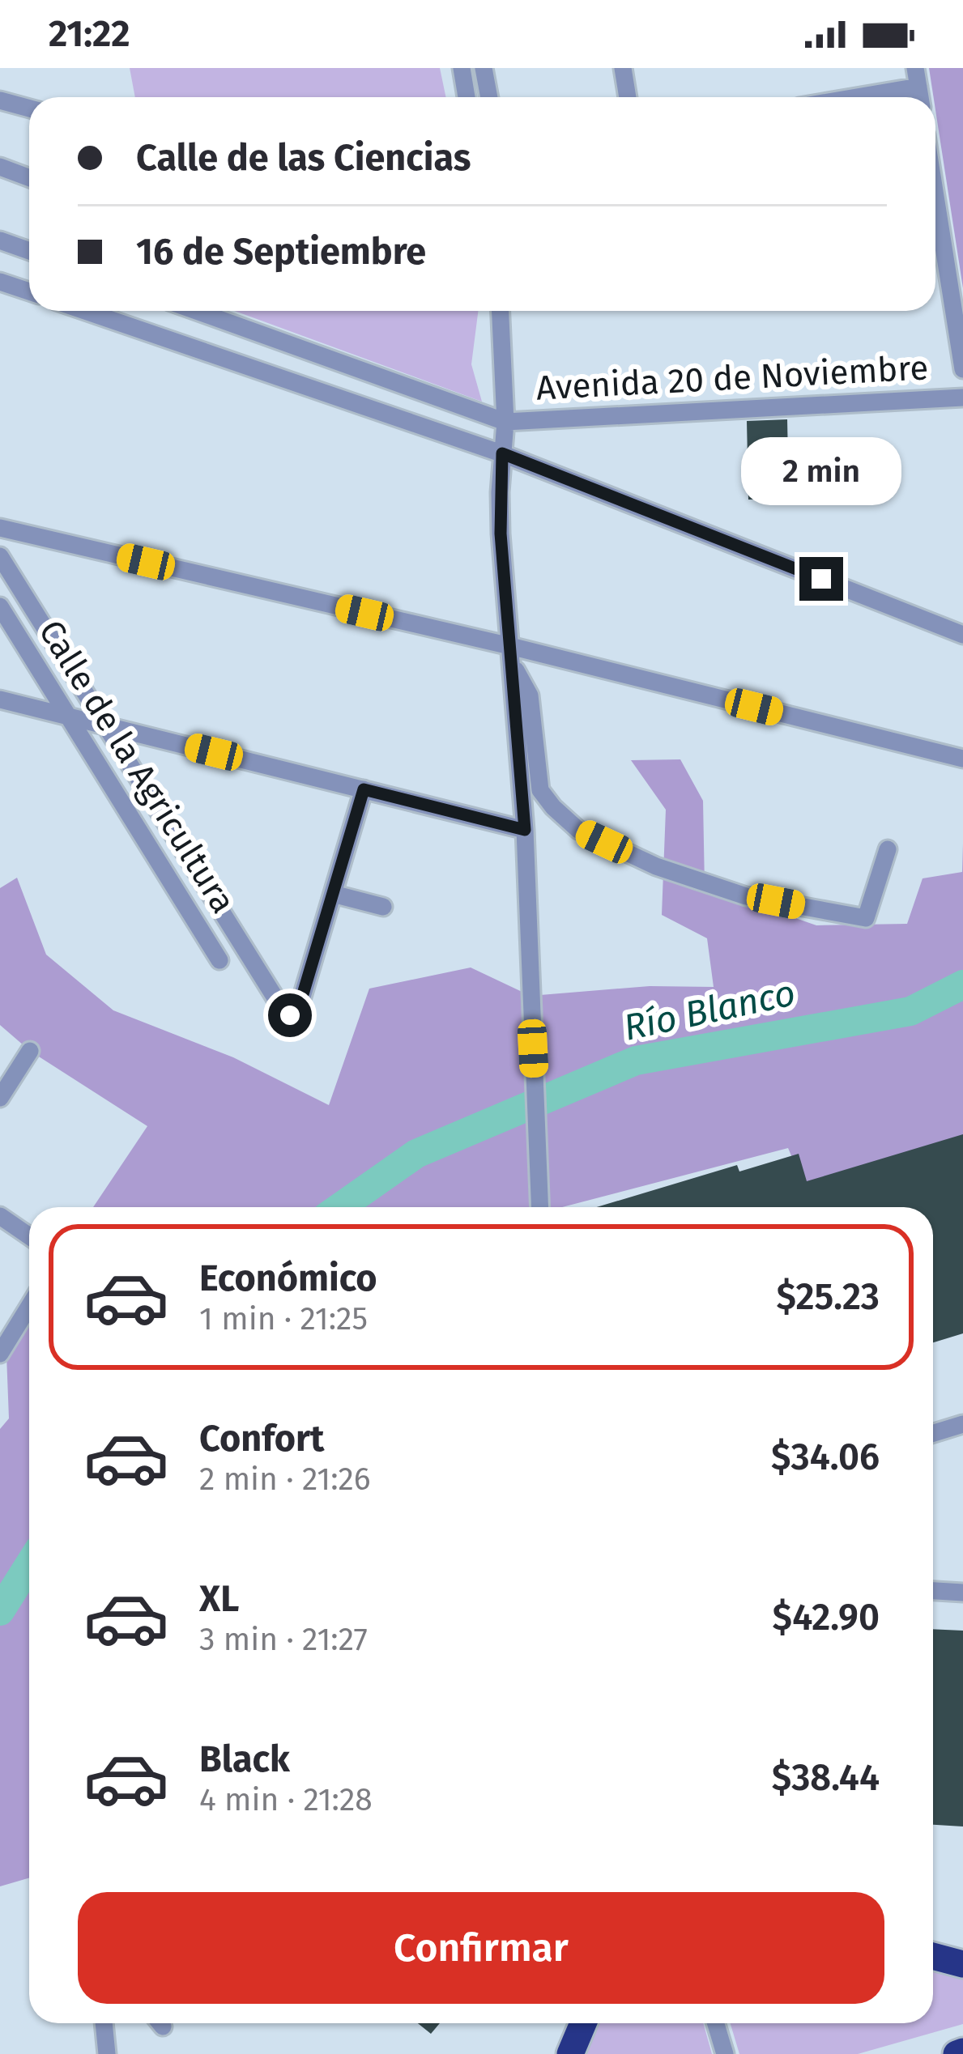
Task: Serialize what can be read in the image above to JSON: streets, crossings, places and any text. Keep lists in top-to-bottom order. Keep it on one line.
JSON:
{"streets":{"street":["Avenida 20 de Noviembre","Calle de la Agricultura"]},"water":["Río Blanco"],"page":{"status":"21:22","banner":["Calle de las Ciencias","16 de Septiembre"],"bubble":"2 min","list":[{"name":"Económico","note":"1 min · 21:25","value":"$25.23"},{"name":"Confort","note":"2 min · 21:26","value":"$34.06"},{"name":"XL","note":"3 min · 21:27","value":"$42.90"},{"name":"Black","note":"4 min · 21:28","value":"$38.44"}],"buttons":"Confirmar"}}
